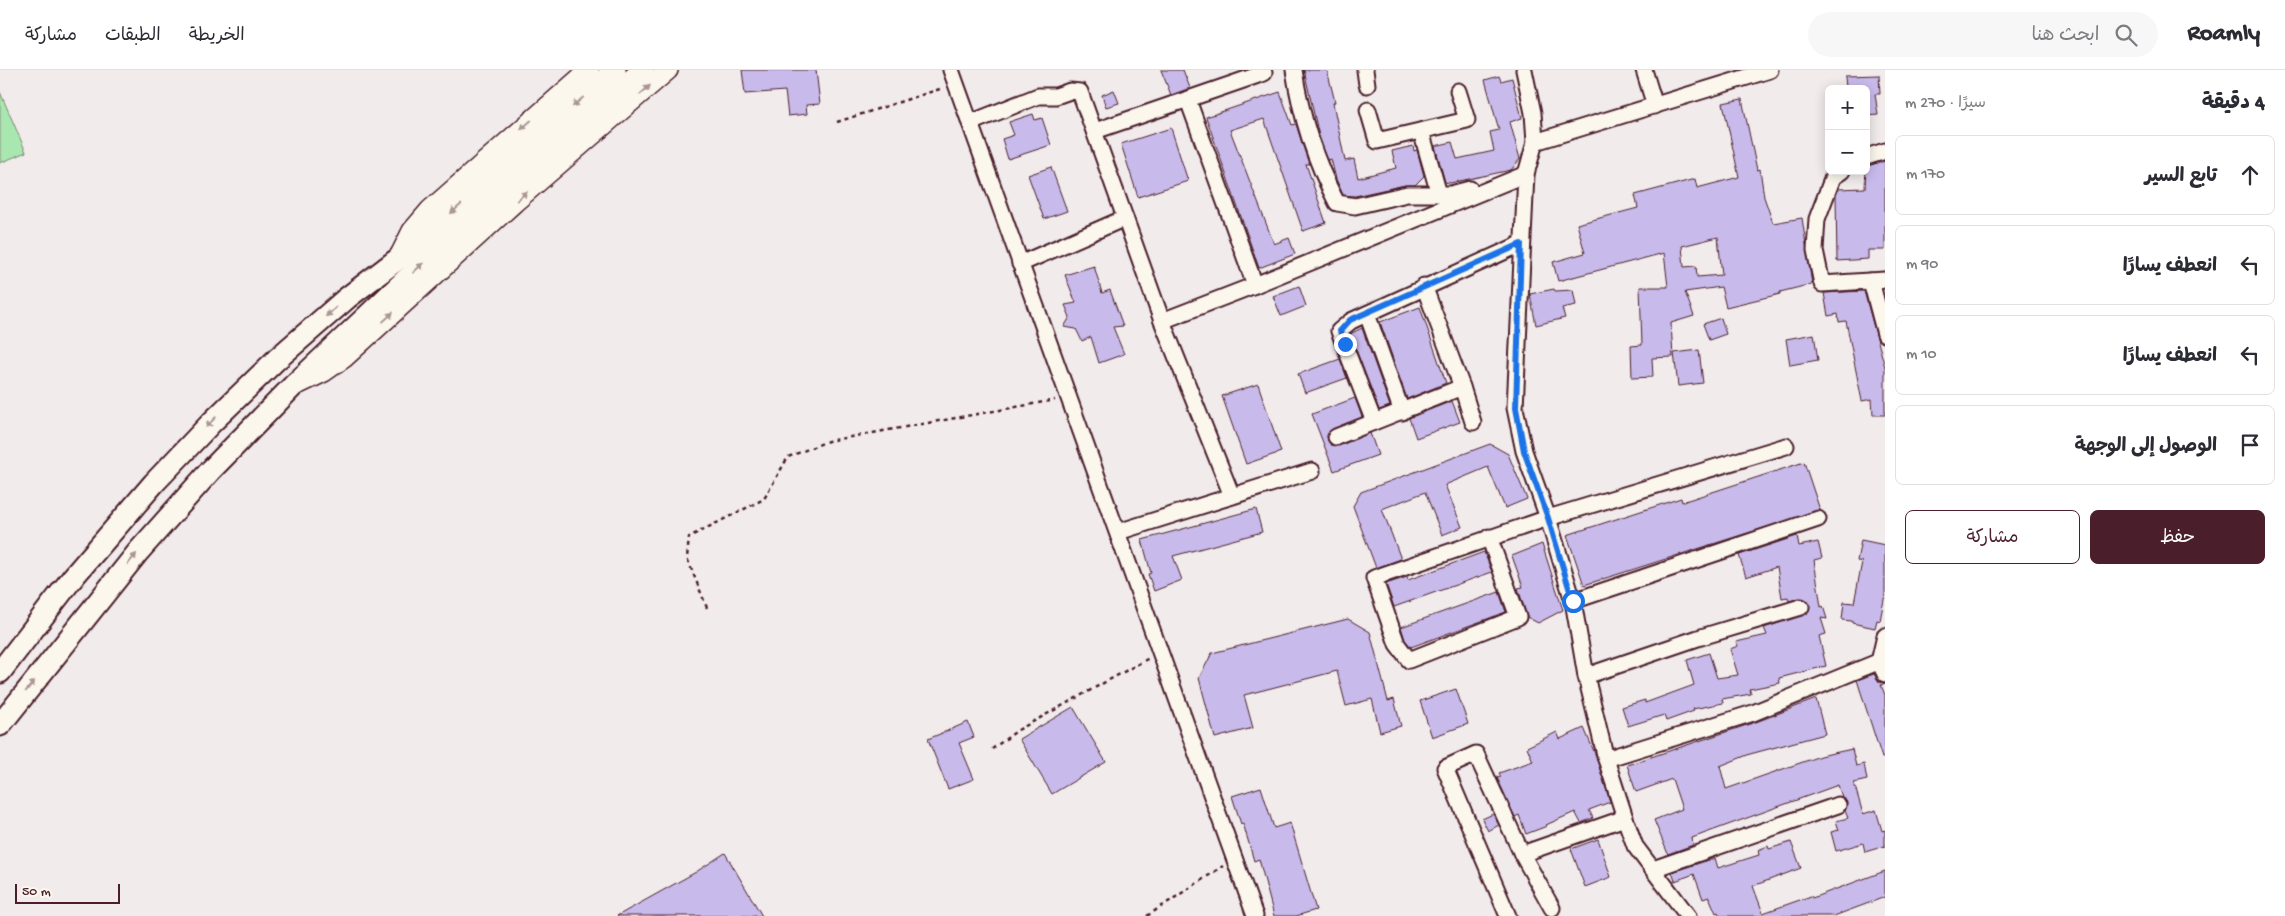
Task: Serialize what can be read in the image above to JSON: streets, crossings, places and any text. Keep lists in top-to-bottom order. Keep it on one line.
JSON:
{"scale_bar":"50 m","page":{"header":"Roamly","search":"ابحث هنا","nav":["الخريطة","الطبقات","مشاركة"],"heading":["4 دقيقة","سيرًا · 270 m"],"map_buttons":["+","−"],"list":[["تابع السير","170 m"],["انعطف يسارًا","90 m"],["انعطف يسارًا","10 m"],"الوصول إلى الوجهة"],"buttons":["حفظ","مشاركة"],"scale":"50 m"}}
